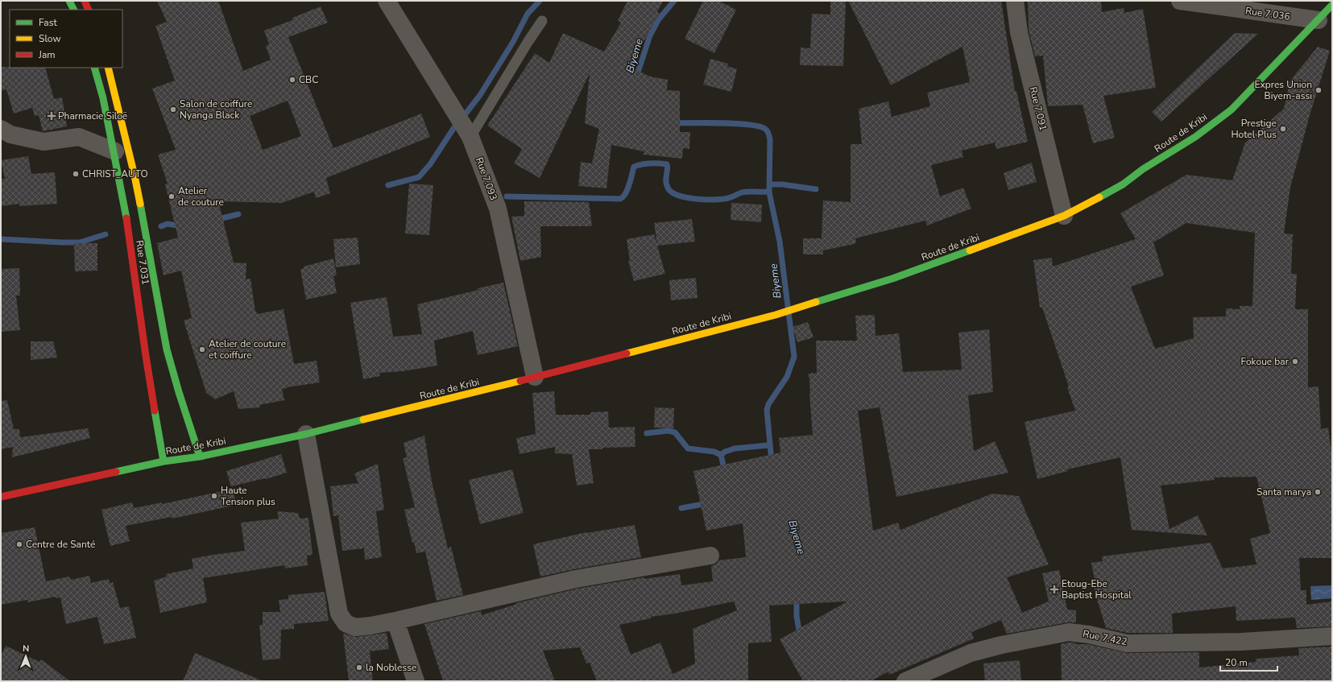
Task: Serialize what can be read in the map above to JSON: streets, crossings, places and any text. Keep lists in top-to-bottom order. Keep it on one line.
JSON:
{"streets":{"main road":["Route de Kribi","Rue 7.031"],"street":["Rue 7.036","Rue 7.091","Rue 7.093","Rue 7.422"]},"crossings":[["Rue 7.036","Route de Kribi"],["Rue 7.091","Route de Kribi"],["Route de Kribi","Rue 7.093"],["Route de Kribi","Rue 7.031"]],"water":["Biyeme"],"places":{"other":["CBC","Expres Union Biyem-assi","Salon de coiffure Nyanga Black","Prestige Hotel Plus","CHRIST_AUTO","Atelier de couture","Atelier de couture et coiffure","Fokoue bar","Santa marya","Haute Tension plus","Centre de Santé","la Noblesse"],"health":["Pharmacie Siloë","Etoug-Ebe Baptist Hospital"]},"legend":["Fast","Slow","Jam"],"scale_bar":"20 m","north":"top"}
